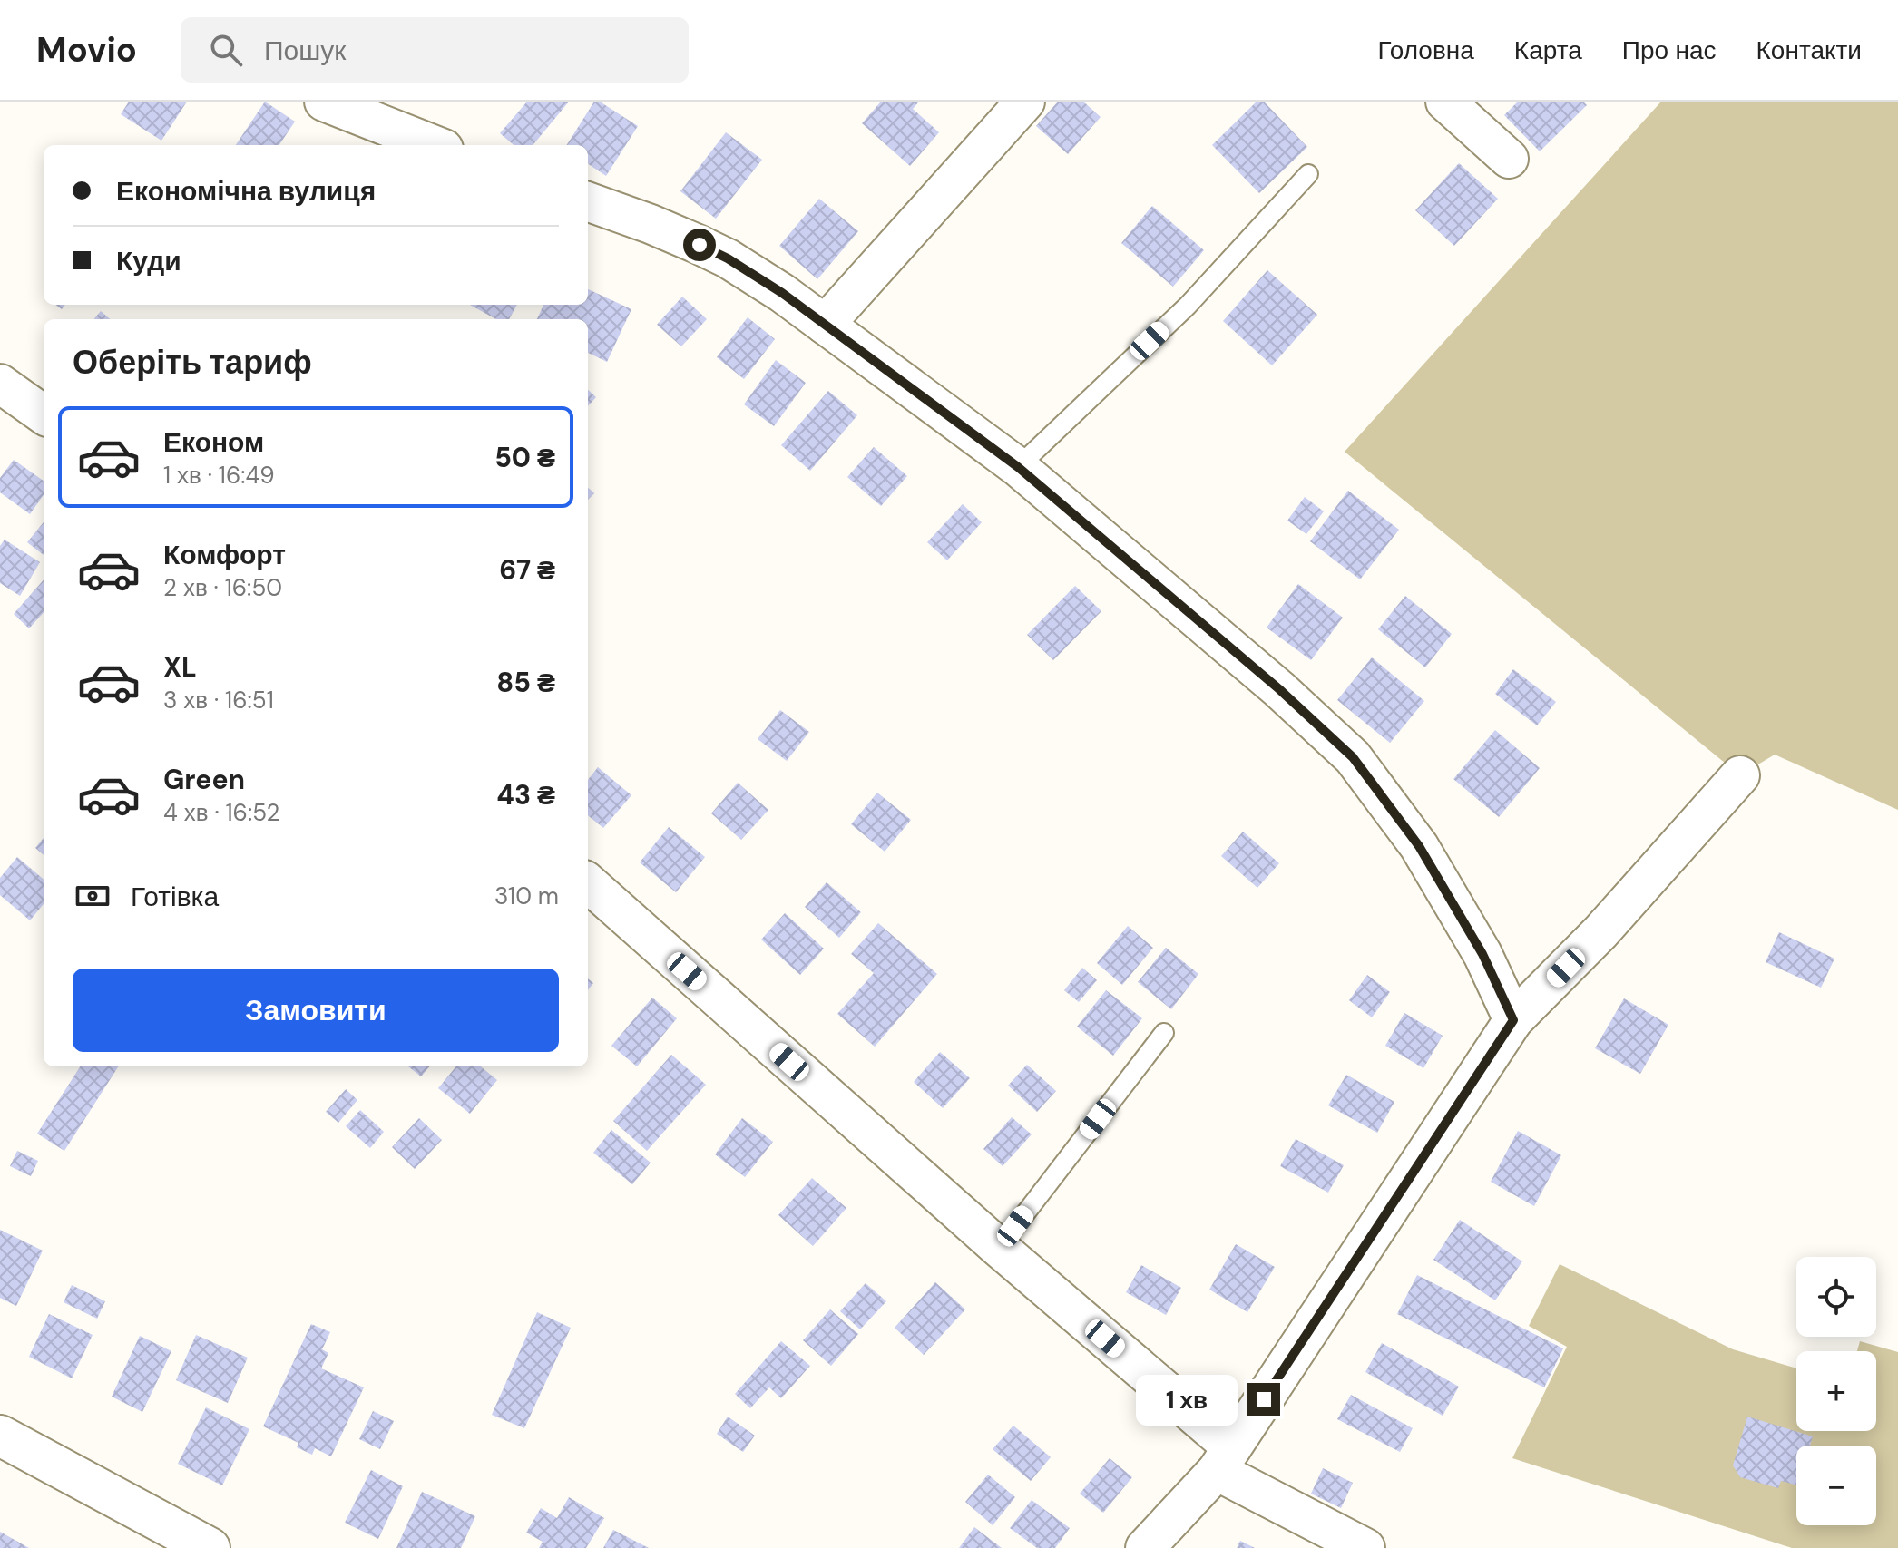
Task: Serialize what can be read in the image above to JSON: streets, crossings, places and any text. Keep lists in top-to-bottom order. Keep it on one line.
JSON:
{"page":{"header":"Movio","search":"Пошук","nav":["Головна","Карта","Про нас","Контакти"],"banner":["Економічна вулиця","Куди"],"heading":"Оберіть тариф","list":[{"name":"Економ","note":"1 хв · 16:49","value":"50 ₴"},{"name":"Комфорт","note":"2 хв · 16:50","value":"67 ₴"},{"name":"XL","note":"3 хв · 16:51","value":"85 ₴"},{"name":"Green","note":"4 хв · 16:52","value":"43 ₴"}],"pay":["Готівка","310 m"],"buttons":"Замовити","map_buttons":["+","−"],"bubble":"1 хв"}}
